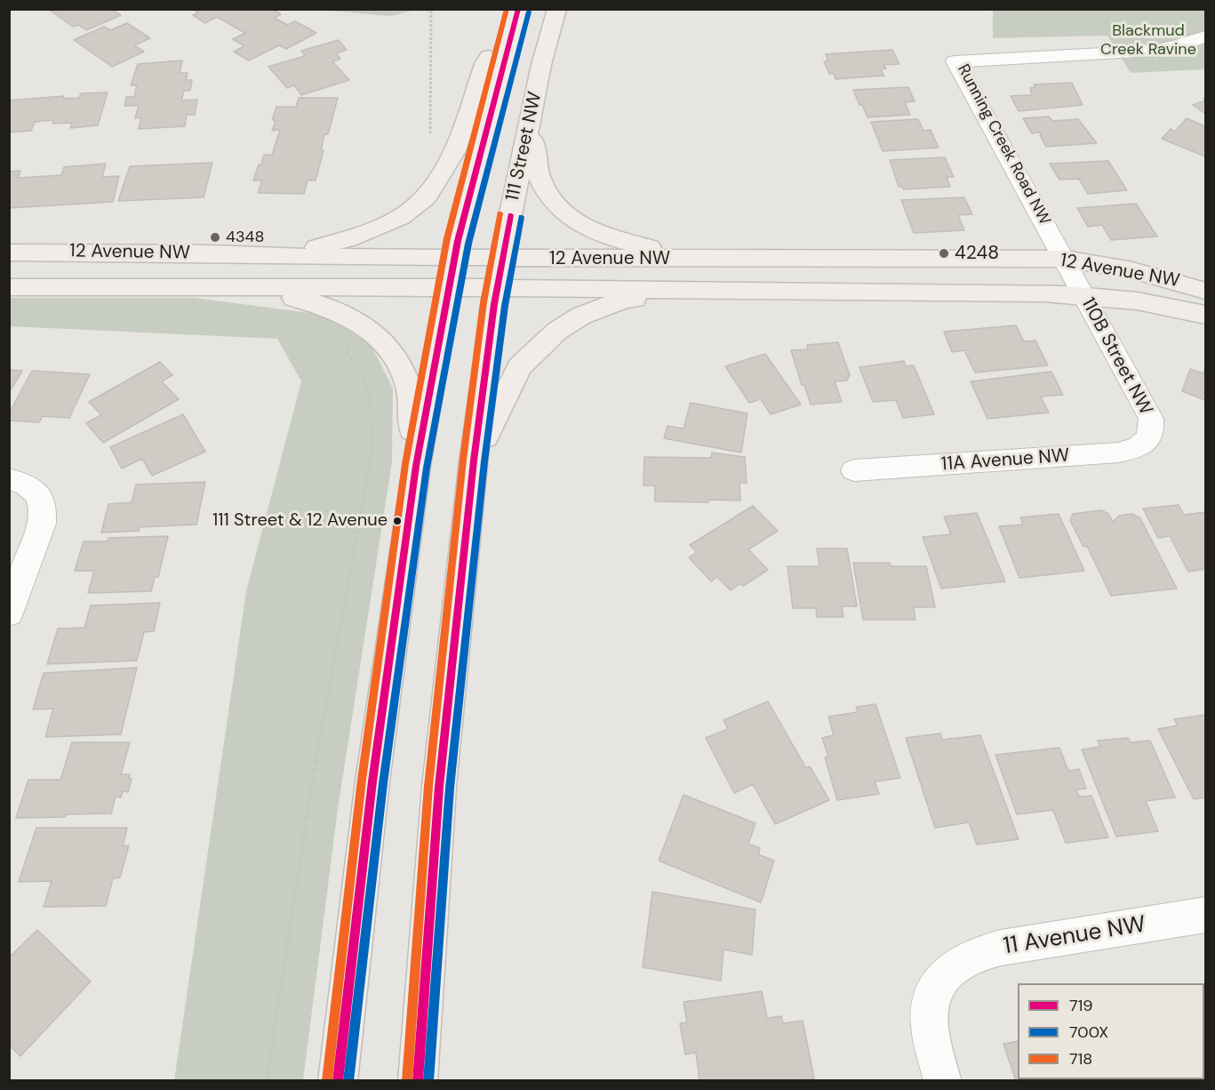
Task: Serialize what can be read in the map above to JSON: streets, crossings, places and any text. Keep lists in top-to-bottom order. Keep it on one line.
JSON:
{"streets":{"main road":["111 Street NW","12 Avenue NW"],"street":["Running Creek Road NW","110B Street NW","11A Avenue NW","11 Avenue NW"]},"crossings":[["Running Creek Road NW","12 Avenue NW"],["Running Creek Road NW","110B Street NW"],["111 Street NW","12 Avenue NW"],["12 Avenue NW","110B Street NW"],["110B Street NW","11A Avenue NW"]],"parks":["Blackmud Creek Ravine"],"places":["4348","4248","111 Street & 12 Avenue"],"lines":["transit line 719","transit line 718","transit line 700X"],"legend":["719","700X","718"]}
